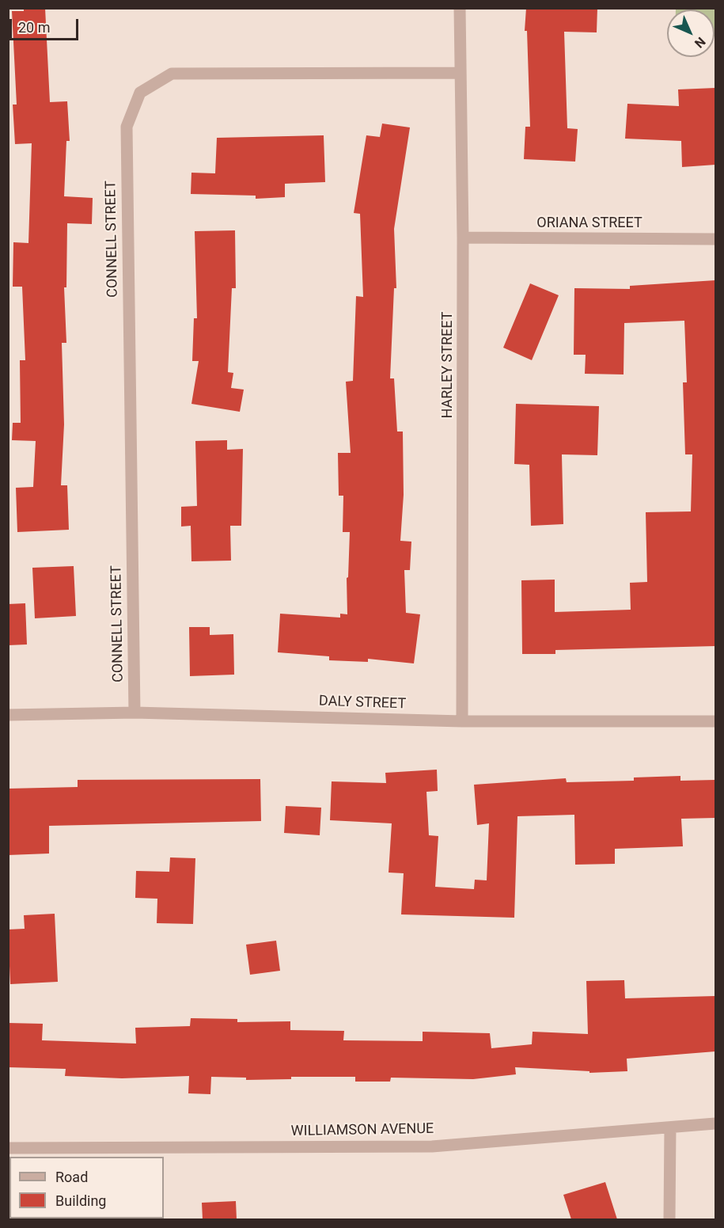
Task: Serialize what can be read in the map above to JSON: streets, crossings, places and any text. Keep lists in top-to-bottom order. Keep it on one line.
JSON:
{"streets":{"street":["ORIANA STREET","CONNELL STREET","HARLEY STREET","DALY STREET","WILLIAMSON AVENUE"]},"crossings":[["ORIANA STREET","HARLEY STREET"],["CONNELL STREET","HARLEY STREET"],["CONNELL STREET","DALY STREET"],["HARLEY STREET","DALY STREET"]],"legend":["Road","Building"],"scale_bar":"20 m","north":"bottom right"}
